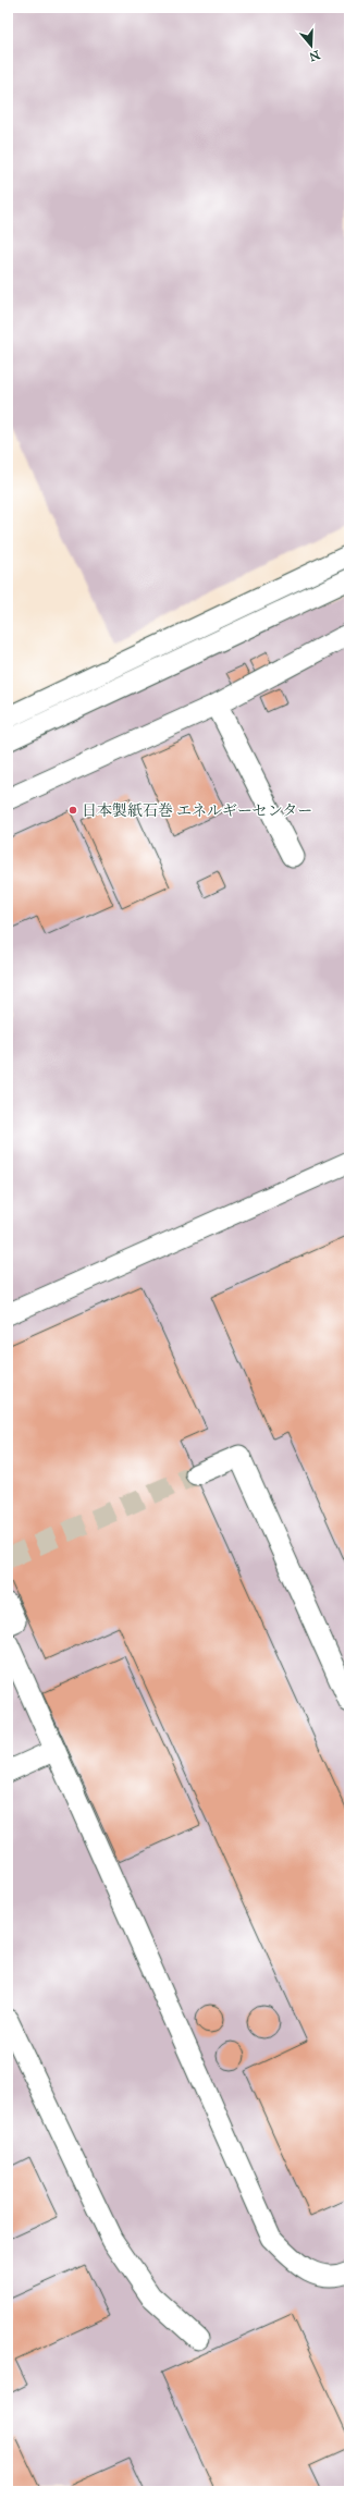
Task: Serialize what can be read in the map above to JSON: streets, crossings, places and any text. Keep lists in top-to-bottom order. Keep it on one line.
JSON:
{"places":["日本製紙石巻 エネルギーセンター"],"north":"bottom"}
